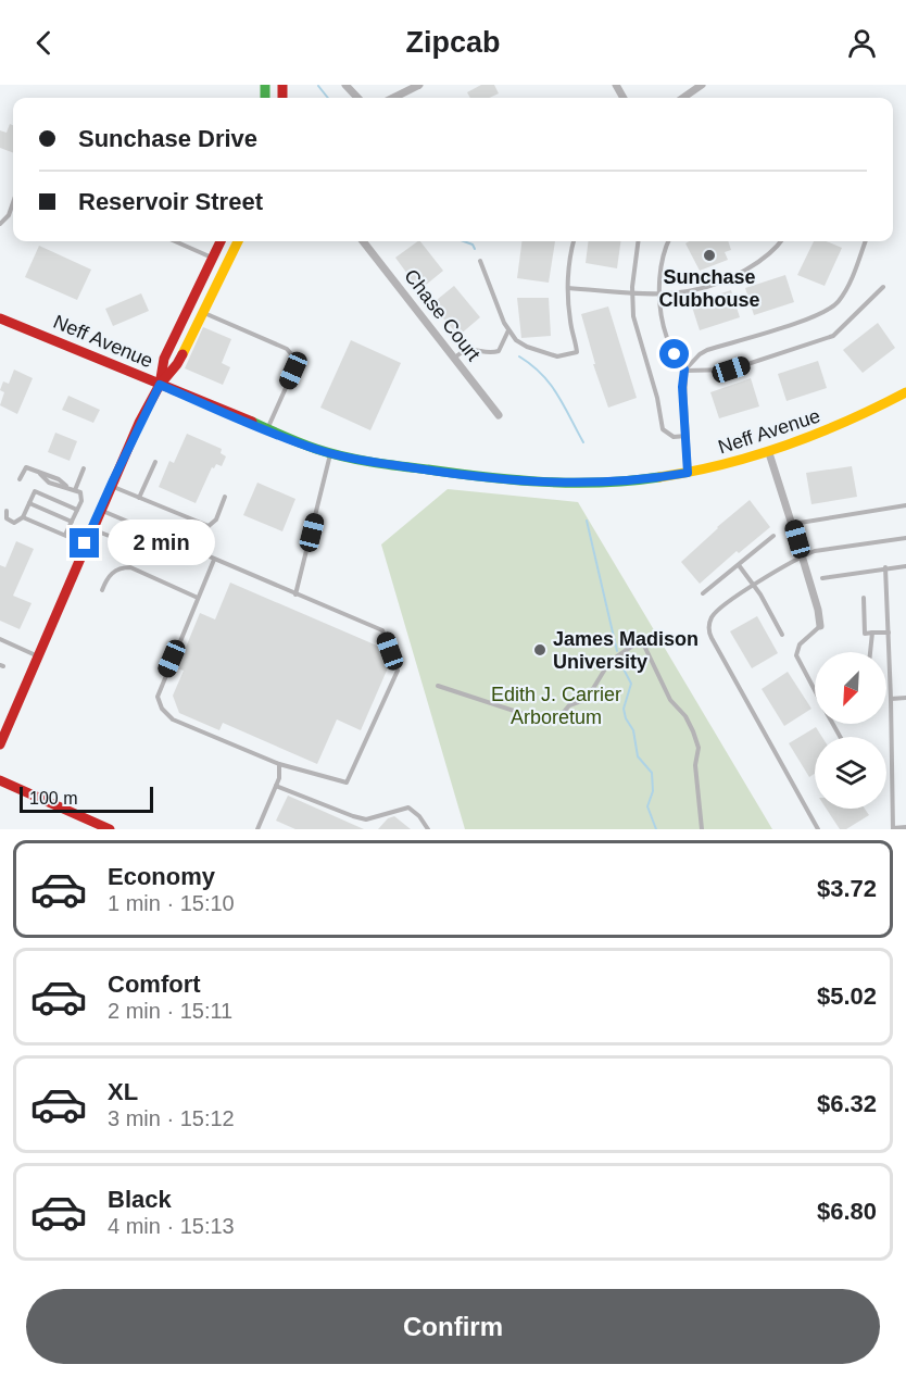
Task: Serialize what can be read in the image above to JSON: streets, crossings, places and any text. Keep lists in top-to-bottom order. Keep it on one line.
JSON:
{"streets":{"main road":["Neff Avenue"],"street":["Chase Court"]},"parks":["Edith J. Carrier Arboretum"],"places":["Sunchase Clubhouse","James Madison University"],"scale_bar":"100 m","north":"bottom left","page":{"header":"Zipcab","banner":["Sunchase Drive","Reservoir Street"],"bubble":"2 min","scale":"100 m","list":[{"name":"Economy","note":"1 min · 15:10","value":"$3.72"},{"name":"Comfort","note":"2 min · 15:11","value":"$5.02"},{"name":"XL","note":"3 min · 15:12","value":"$6.32"},{"name":"Black","note":"4 min · 15:13","value":"$6.80"}],"buttons":"Confirm"}}
